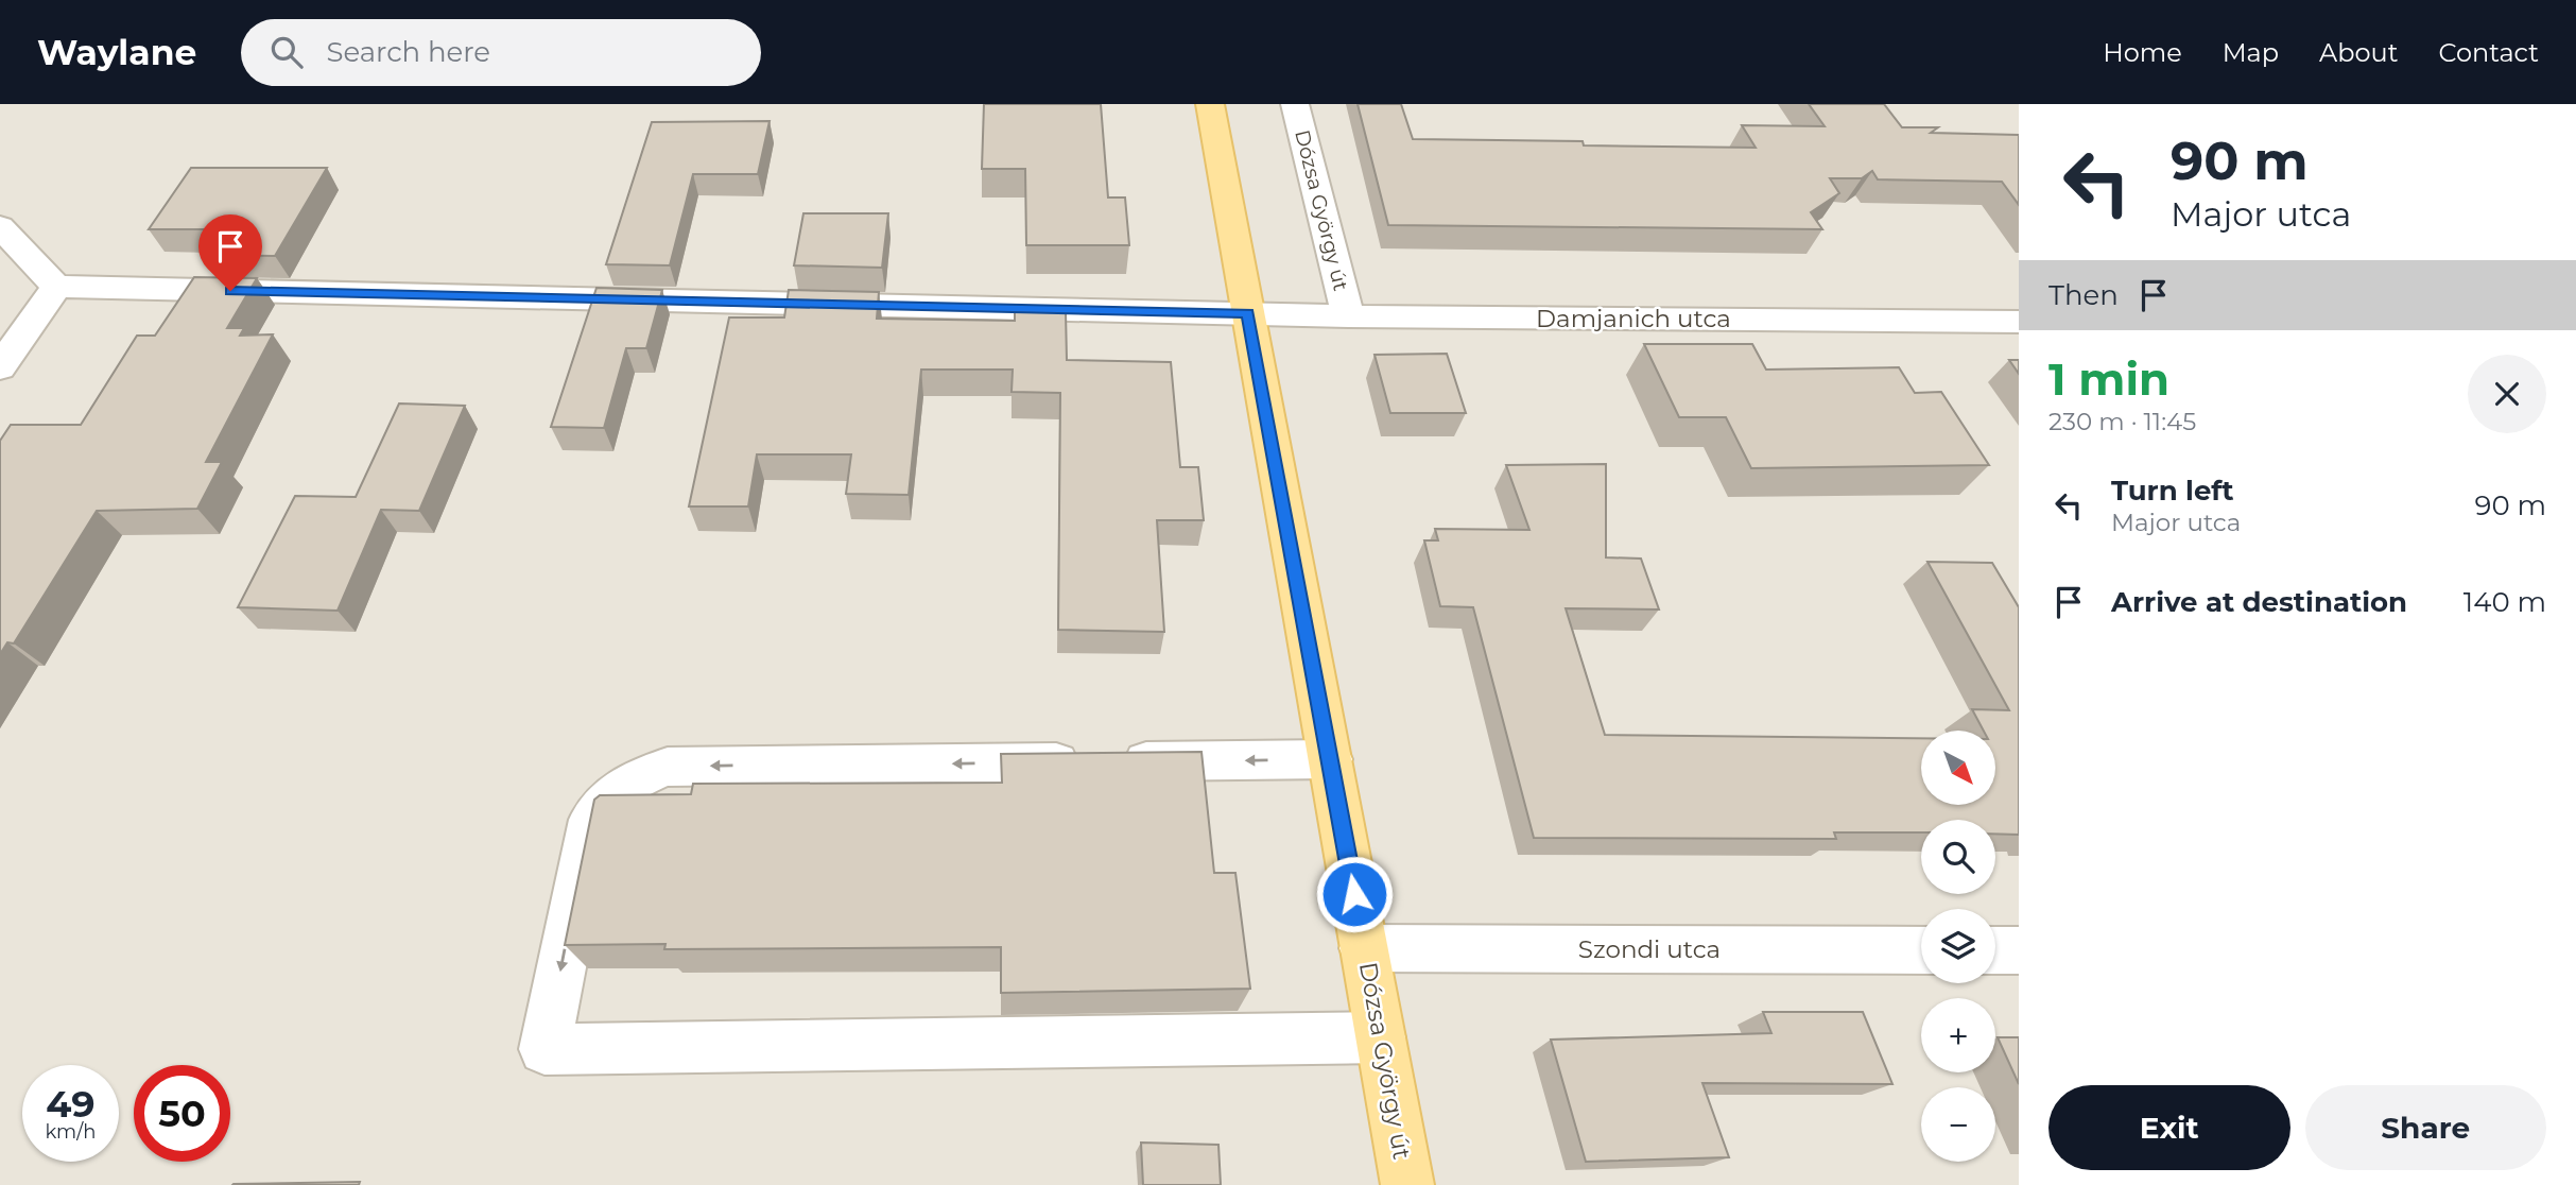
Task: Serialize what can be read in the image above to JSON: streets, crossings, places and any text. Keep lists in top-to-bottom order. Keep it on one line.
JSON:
{"streets":{"main road":["Dózsa György út"],"street":["Damjanich utca","Szondi utca"]},"crossings":[["Dózsa György út","Damjanich utca"],["Dózsa György út","Szondi utca"]],"north":"bottom right","page":{"header":"Waylane","search":"Search here","nav":["Home","Map","About","Contact"],"turn":["90 m","Major utca"],"then":"Then","heading":["1 min","230 m · 11:45"],"list":[{"name":"Turn left","note":"Major utca","value":"90 m"},{"name":"Arrive at destination","value":"140 m"}],"map_buttons":["+","−"],"speed":"49 km/h","limit":"50","buttons":["Exit","Share"]}}
